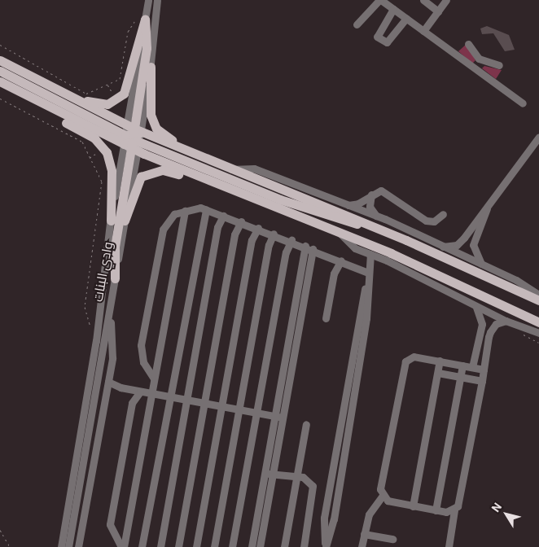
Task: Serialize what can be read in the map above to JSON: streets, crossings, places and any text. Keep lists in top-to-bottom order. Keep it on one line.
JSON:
{"streets":{"street":["وادي البنات"]},"north":"top left"}
